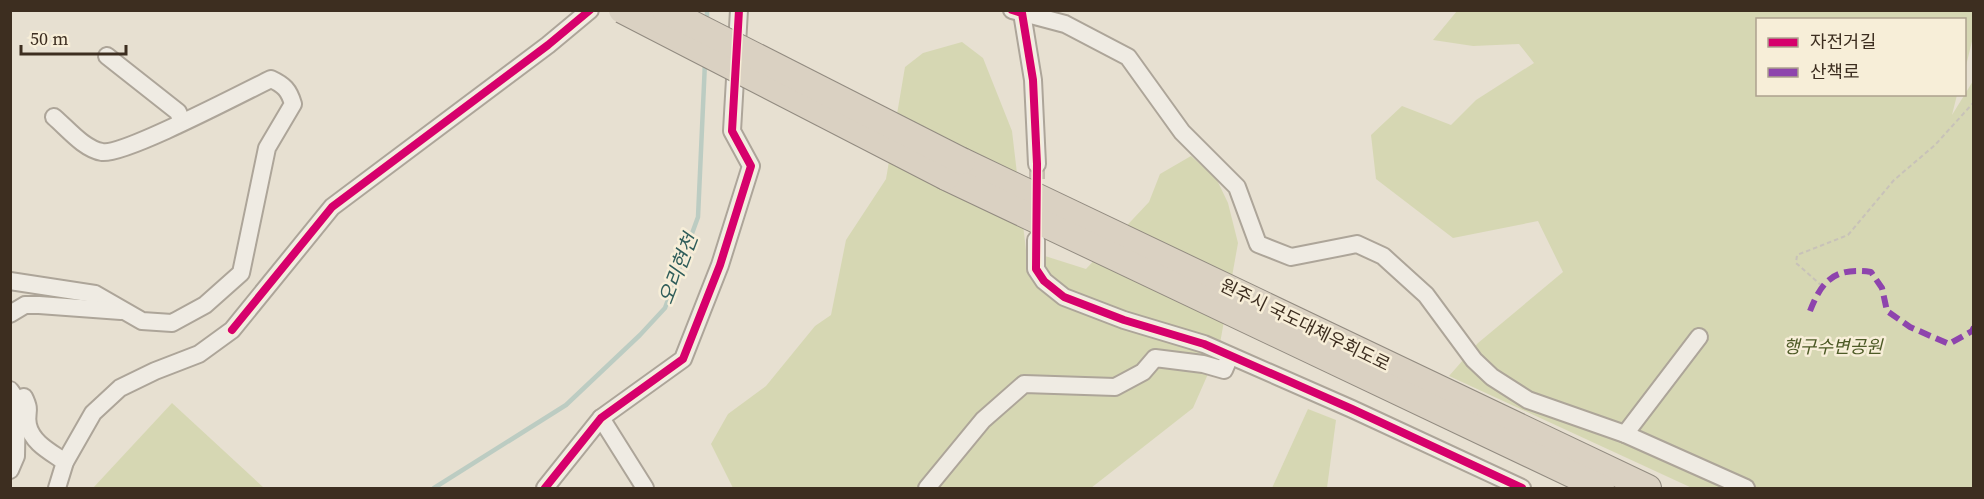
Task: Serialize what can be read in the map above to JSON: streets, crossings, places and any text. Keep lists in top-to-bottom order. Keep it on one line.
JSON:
{"streets":{"highway":["원주시 국도대체우회도로"]},"water":["오리현천"],"parks":["행구수변공원"],"legend":["자전거길","산책로"],"scale_bar":"50 m"}
